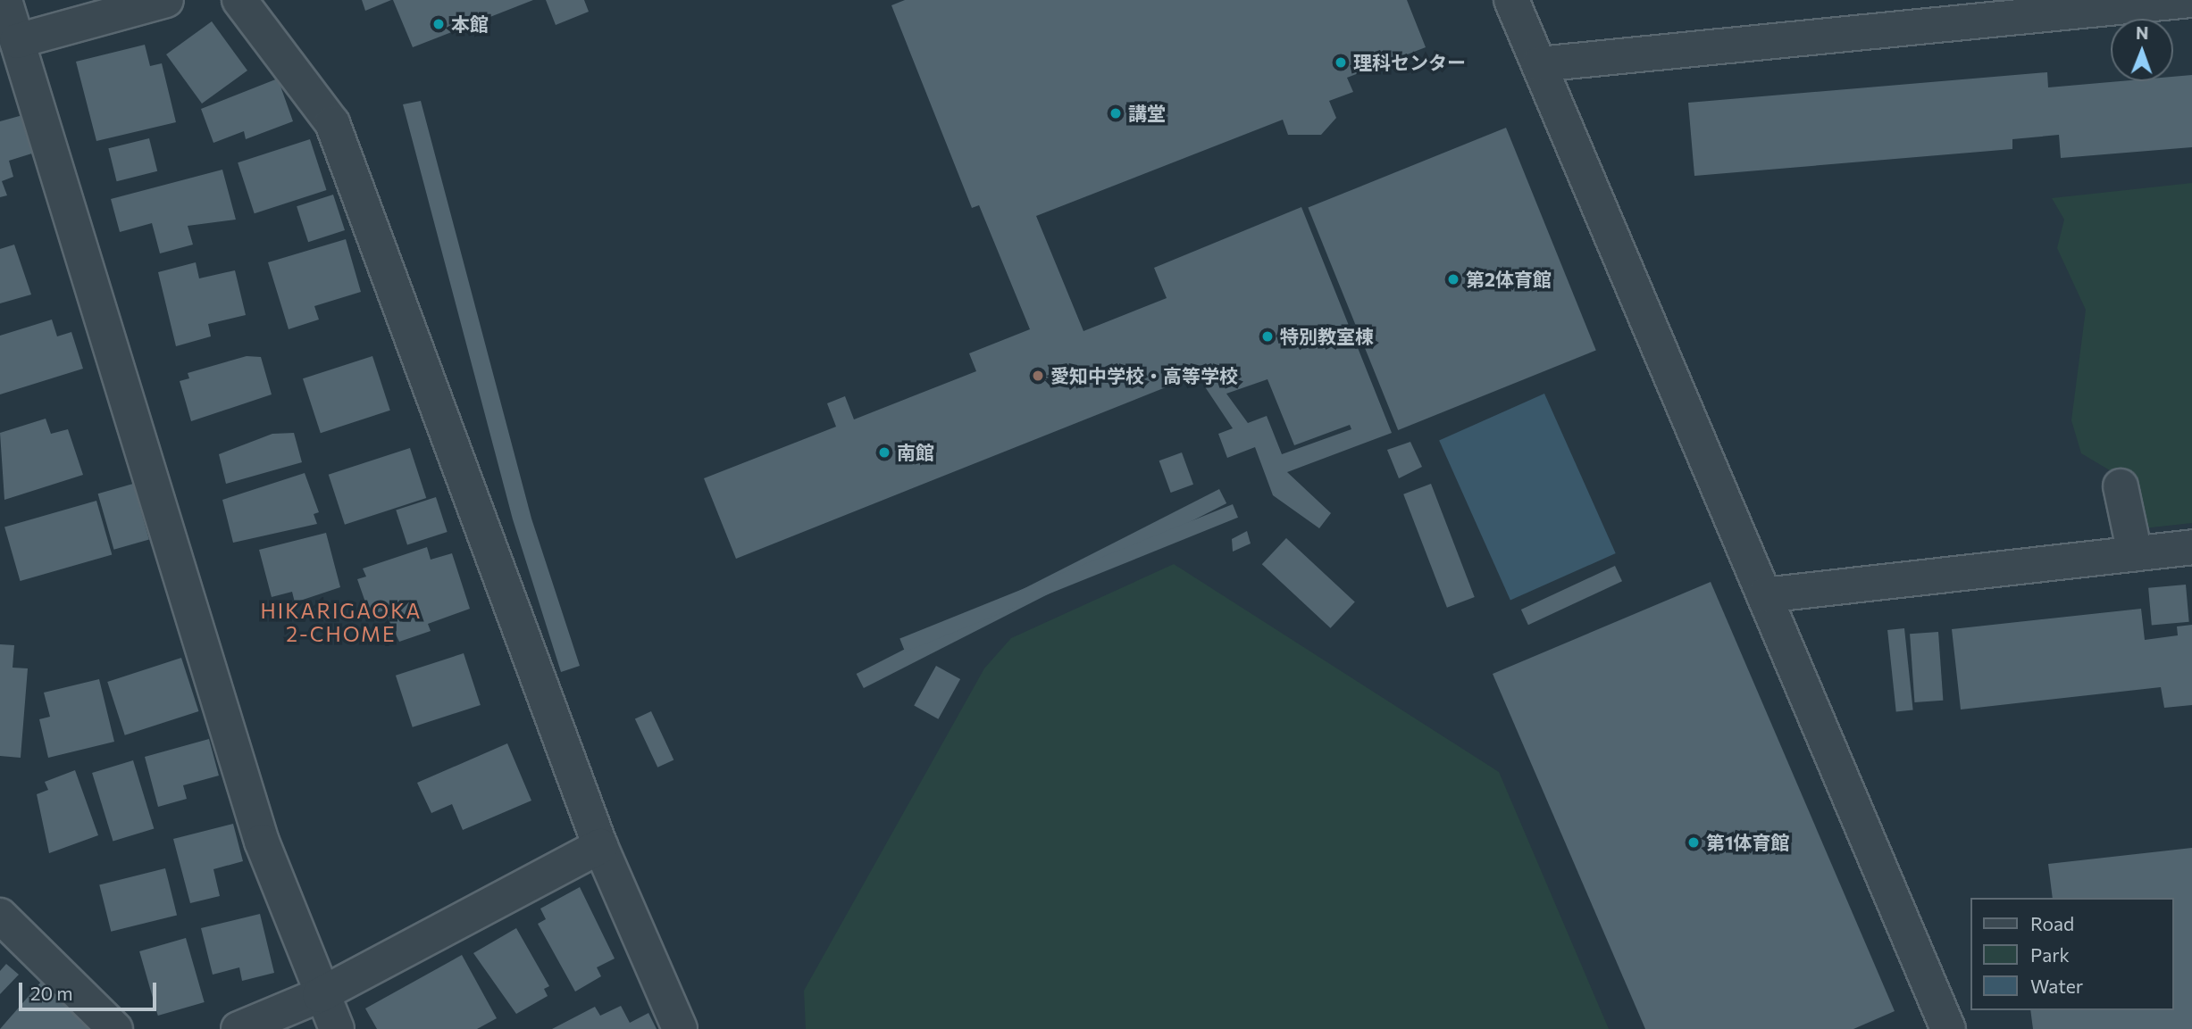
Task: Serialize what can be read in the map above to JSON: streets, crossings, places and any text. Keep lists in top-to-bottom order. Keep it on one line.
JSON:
{"districts":["HIKARIGAOKA 2-CHOME"],"places":["本館","理科センター","講堂","第2体育館","特別教室棟","愛知中学校・高等学校","南館","第1体育館"],"legend":["Road","Park","Water"],"scale_bar":"20 m","north":"top"}
